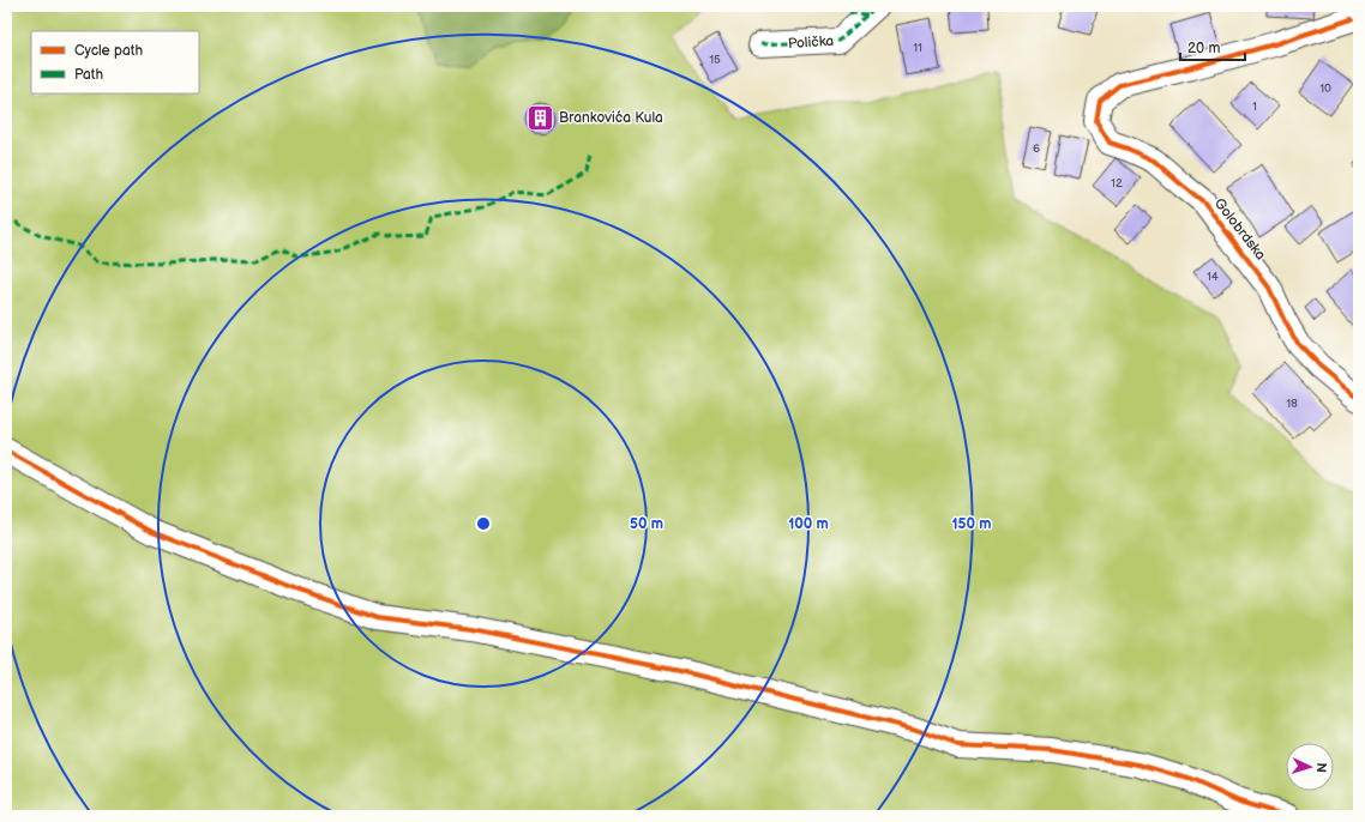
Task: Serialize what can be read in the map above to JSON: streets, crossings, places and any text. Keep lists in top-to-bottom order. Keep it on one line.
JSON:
{"streets":{"street":["Polička","Golobrdska"]},"places":{"building":["Brankovića Kula"]},"house_numbers":["11","15","10","1","6","12","14","18"],"legend":["Cycle path","Path"],"scale_bar":"20 m","north":"right","rings":["50 m","100 m","150 m"]}
